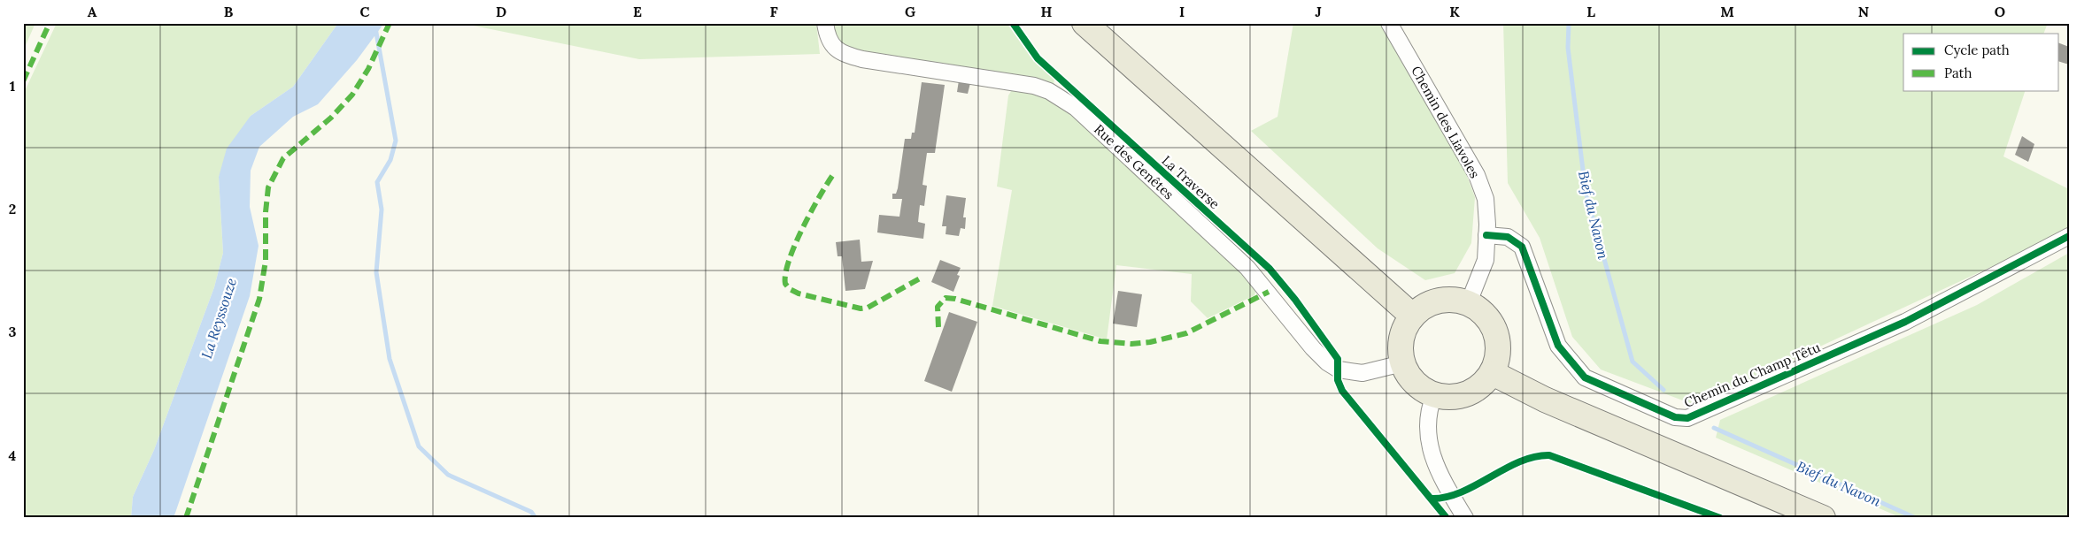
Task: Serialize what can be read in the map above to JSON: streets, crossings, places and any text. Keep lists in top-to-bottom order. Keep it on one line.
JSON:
{"streets":{"street":["Chemin des Liavoles","Rue des Genêtes","Chemin du Champ Têtu"],"cycle path":["La Traverse"]},"crossings":[["Chemin des Liavoles","Rue des Genêtes"],["Chemin des Liavoles","Chemin du Champ Têtu"]],"water":["Bief du Navon","La Reyssouze"],"legend":["Cycle path","Path"],"grid":{"columns":["A","B","C","D","E","F","G","H","I","J","K","L","M","N","O"],"rows":["1","2","3","4"]}}
